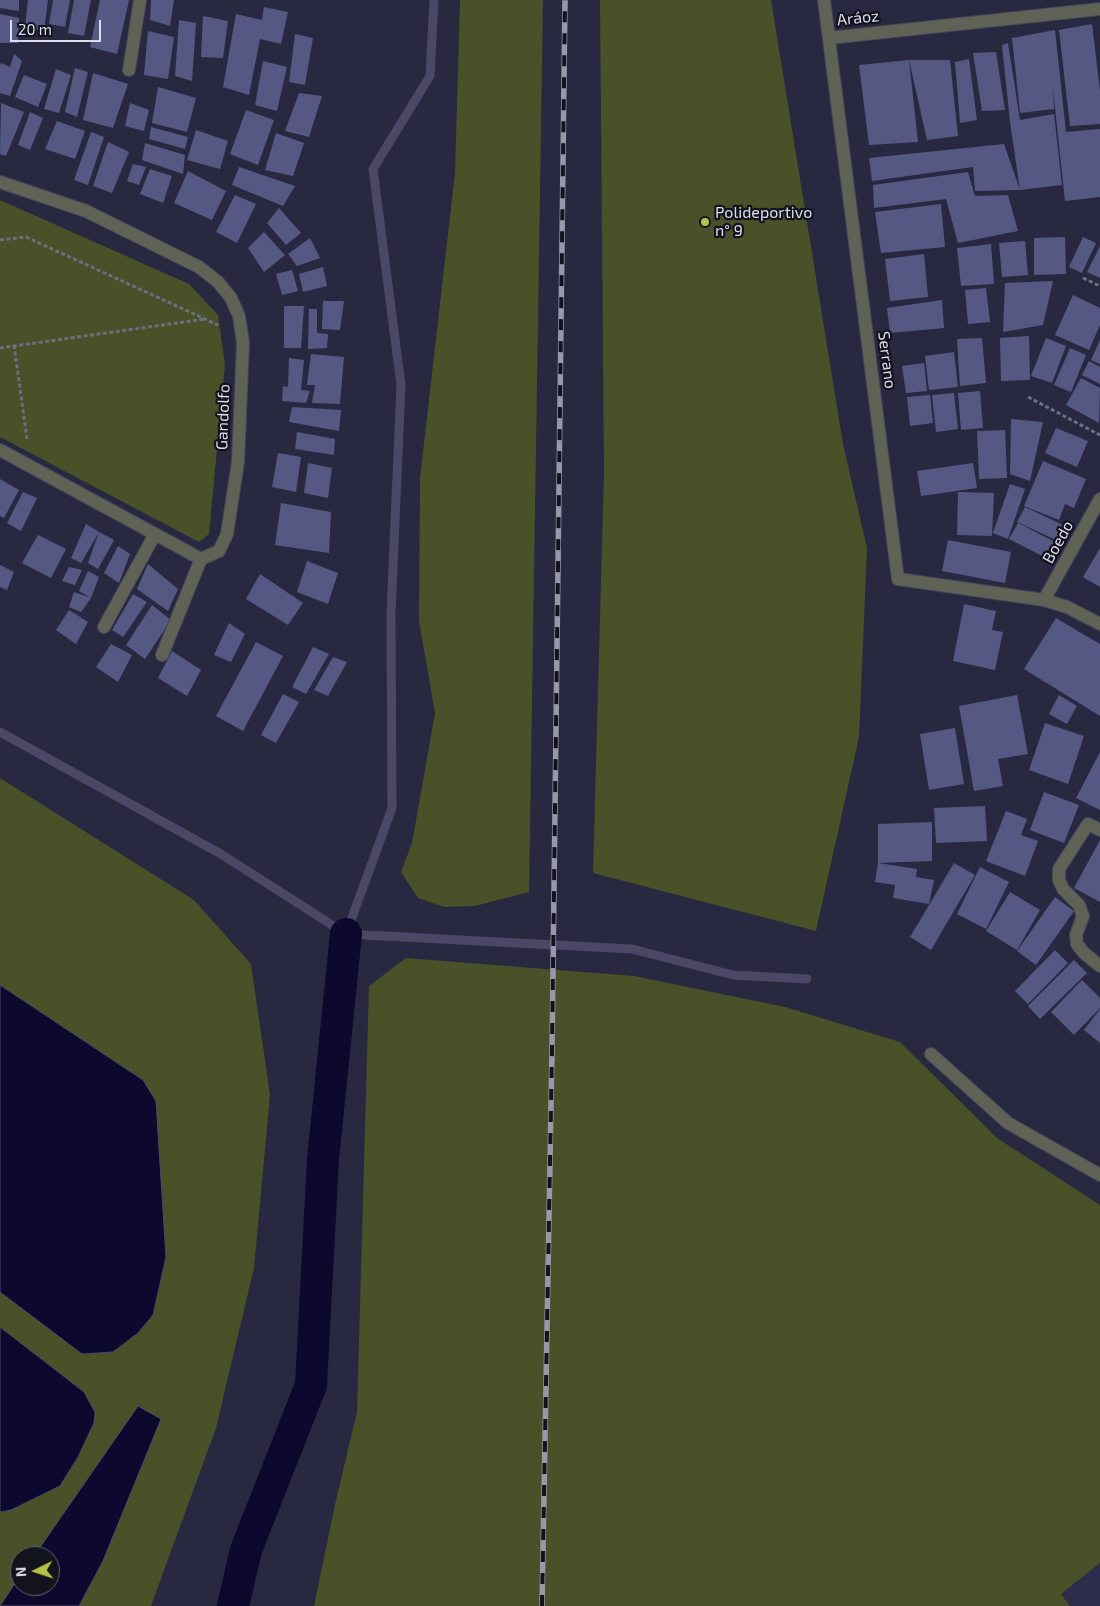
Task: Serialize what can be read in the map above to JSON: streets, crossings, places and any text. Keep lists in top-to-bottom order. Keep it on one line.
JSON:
{"streets":{"street":["Aráoz","Serrano","Gandolfo","Boedo"]},"crossings":[["Aráoz","Serrano"],["Serrano","Boedo"]],"places":["Polideportivo n° 9"],"scale_bar":"20 m","north":"left"}
